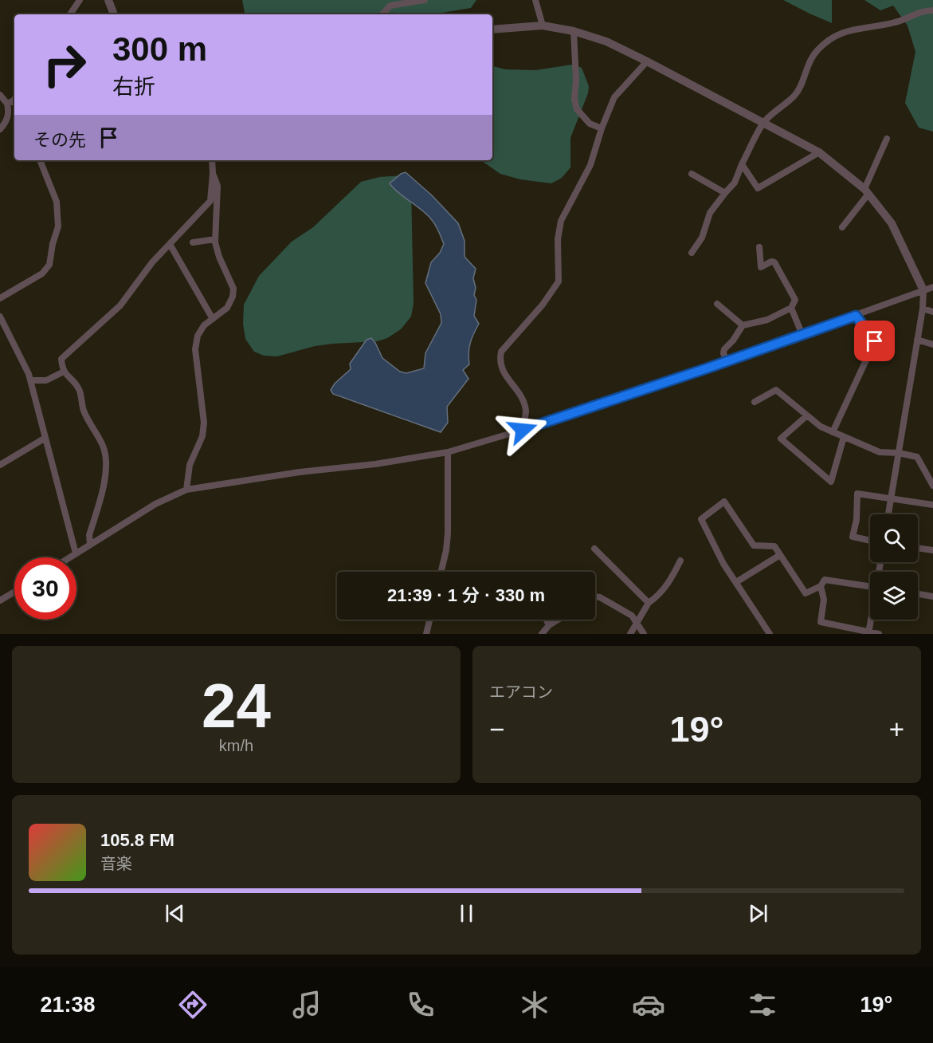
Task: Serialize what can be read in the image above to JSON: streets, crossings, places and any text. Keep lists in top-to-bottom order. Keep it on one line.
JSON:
{"page":{"turn":["300 m","右折"],"then":"その先","limit":"30","trip":"21:39 · 1 分 · 330 m","tile":[["24","km/h"],"エアコン"],"heat":["−","19°","+"],"song":["105.8 FM","音楽"],"tabs":["21:38","19°"]}}
